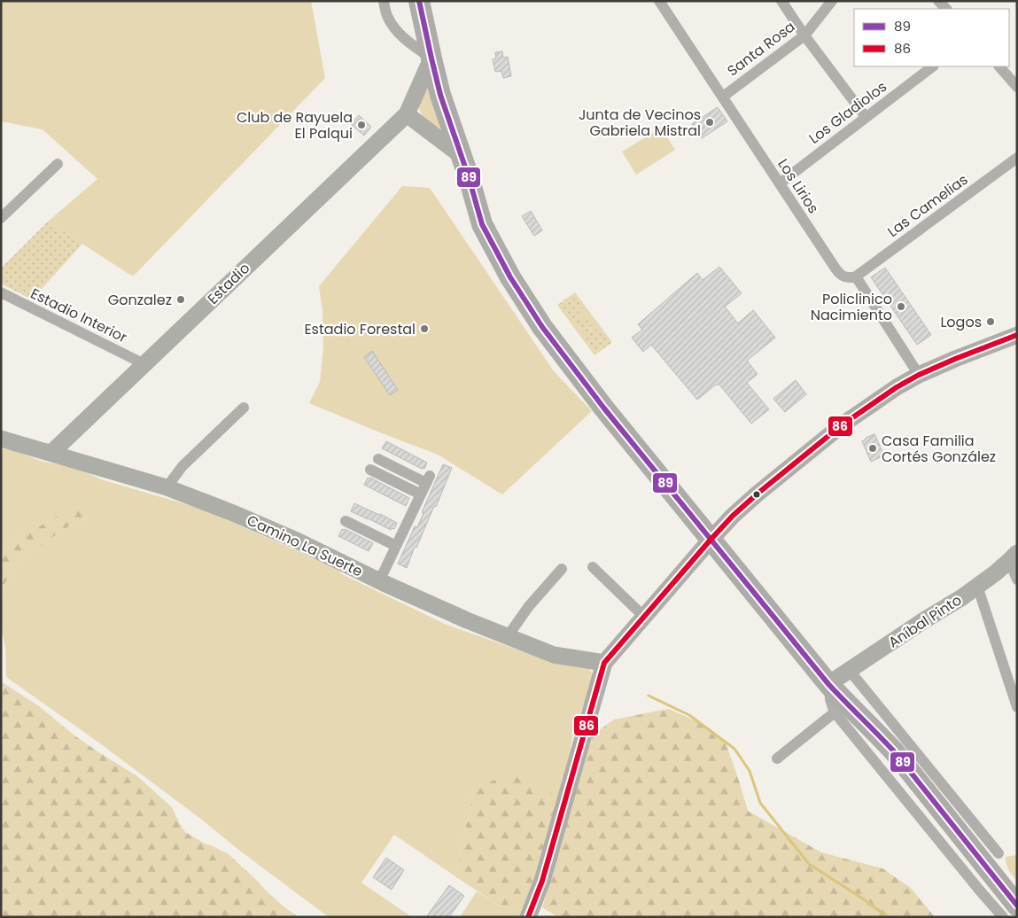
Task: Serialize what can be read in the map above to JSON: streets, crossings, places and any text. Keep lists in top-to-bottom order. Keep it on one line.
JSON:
{"streets":{"street":["Santa Rosa","Los Gladiolos","Los Lirios","Las Camelias","Estadio","Estadio Interior","Camino La Suerte","Aníbal Pinto"]},"crossings":[["Santa Rosa","Los Lirios"],["Los Gladiolos","Los Lirios"],["Los Lirios","Las Camelias"],["Estadio","Estadio Interior"],["Estadio","Camino La Suerte"]],"places":["Junta de Vecinos Gabriela Mistral","Club de Rayuela El Palqui","Gonzalez","Policlinico Nacimiento","Logos","Estadio Forestal","Casa Familia Cortés González"],"lines":["transit line 89","transit line 86"],"legend":["89","86"]}
